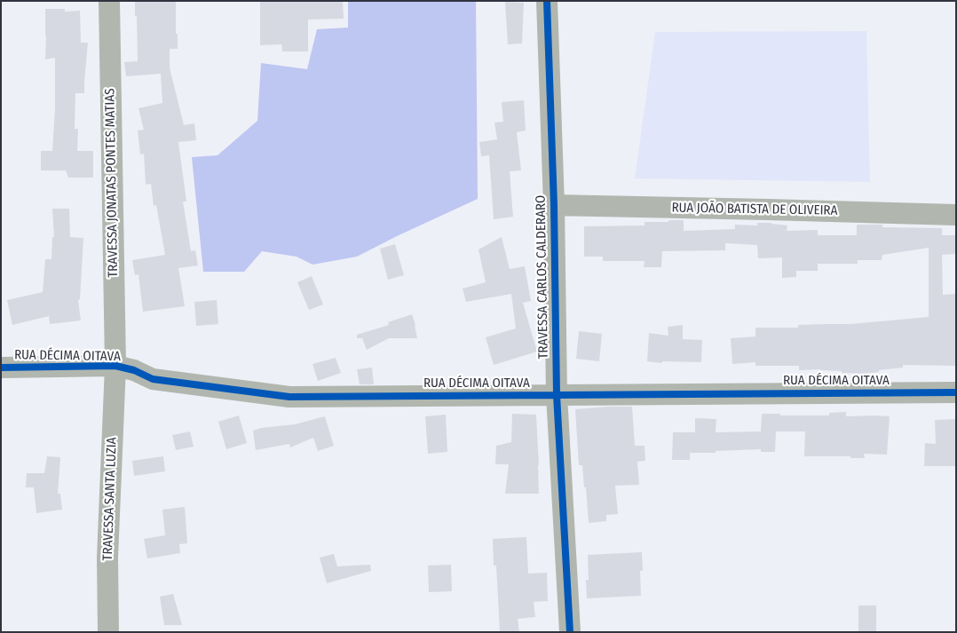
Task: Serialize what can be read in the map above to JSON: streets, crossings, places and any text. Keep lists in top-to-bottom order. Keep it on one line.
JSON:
{"streets":{"street":["TRAVESSA JONATAS PONTES MATIAS","RUA JOÃO BATISTA DE OLIVEIRA","TRAVESSA CARLOS CALDERARO","RUA DÉCIMA OITAVA","TRAVESSA SANTA LUZIA"]},"crossings":[["TRAVESSA JONATAS PONTES MATIAS","RUA DÉCIMA OITAVA"],["TRAVESSA JONATAS PONTES MATIAS","TRAVESSA SANTA LUZIA"],["RUA JOÃO BATISTA DE OLIVEIRA","TRAVESSA CARLOS CALDERARO"],["TRAVESSA CARLOS CALDERARO","RUA DÉCIMA OITAVA"],["RUA DÉCIMA OITAVA","TRAVESSA SANTA LUZIA"]]}
